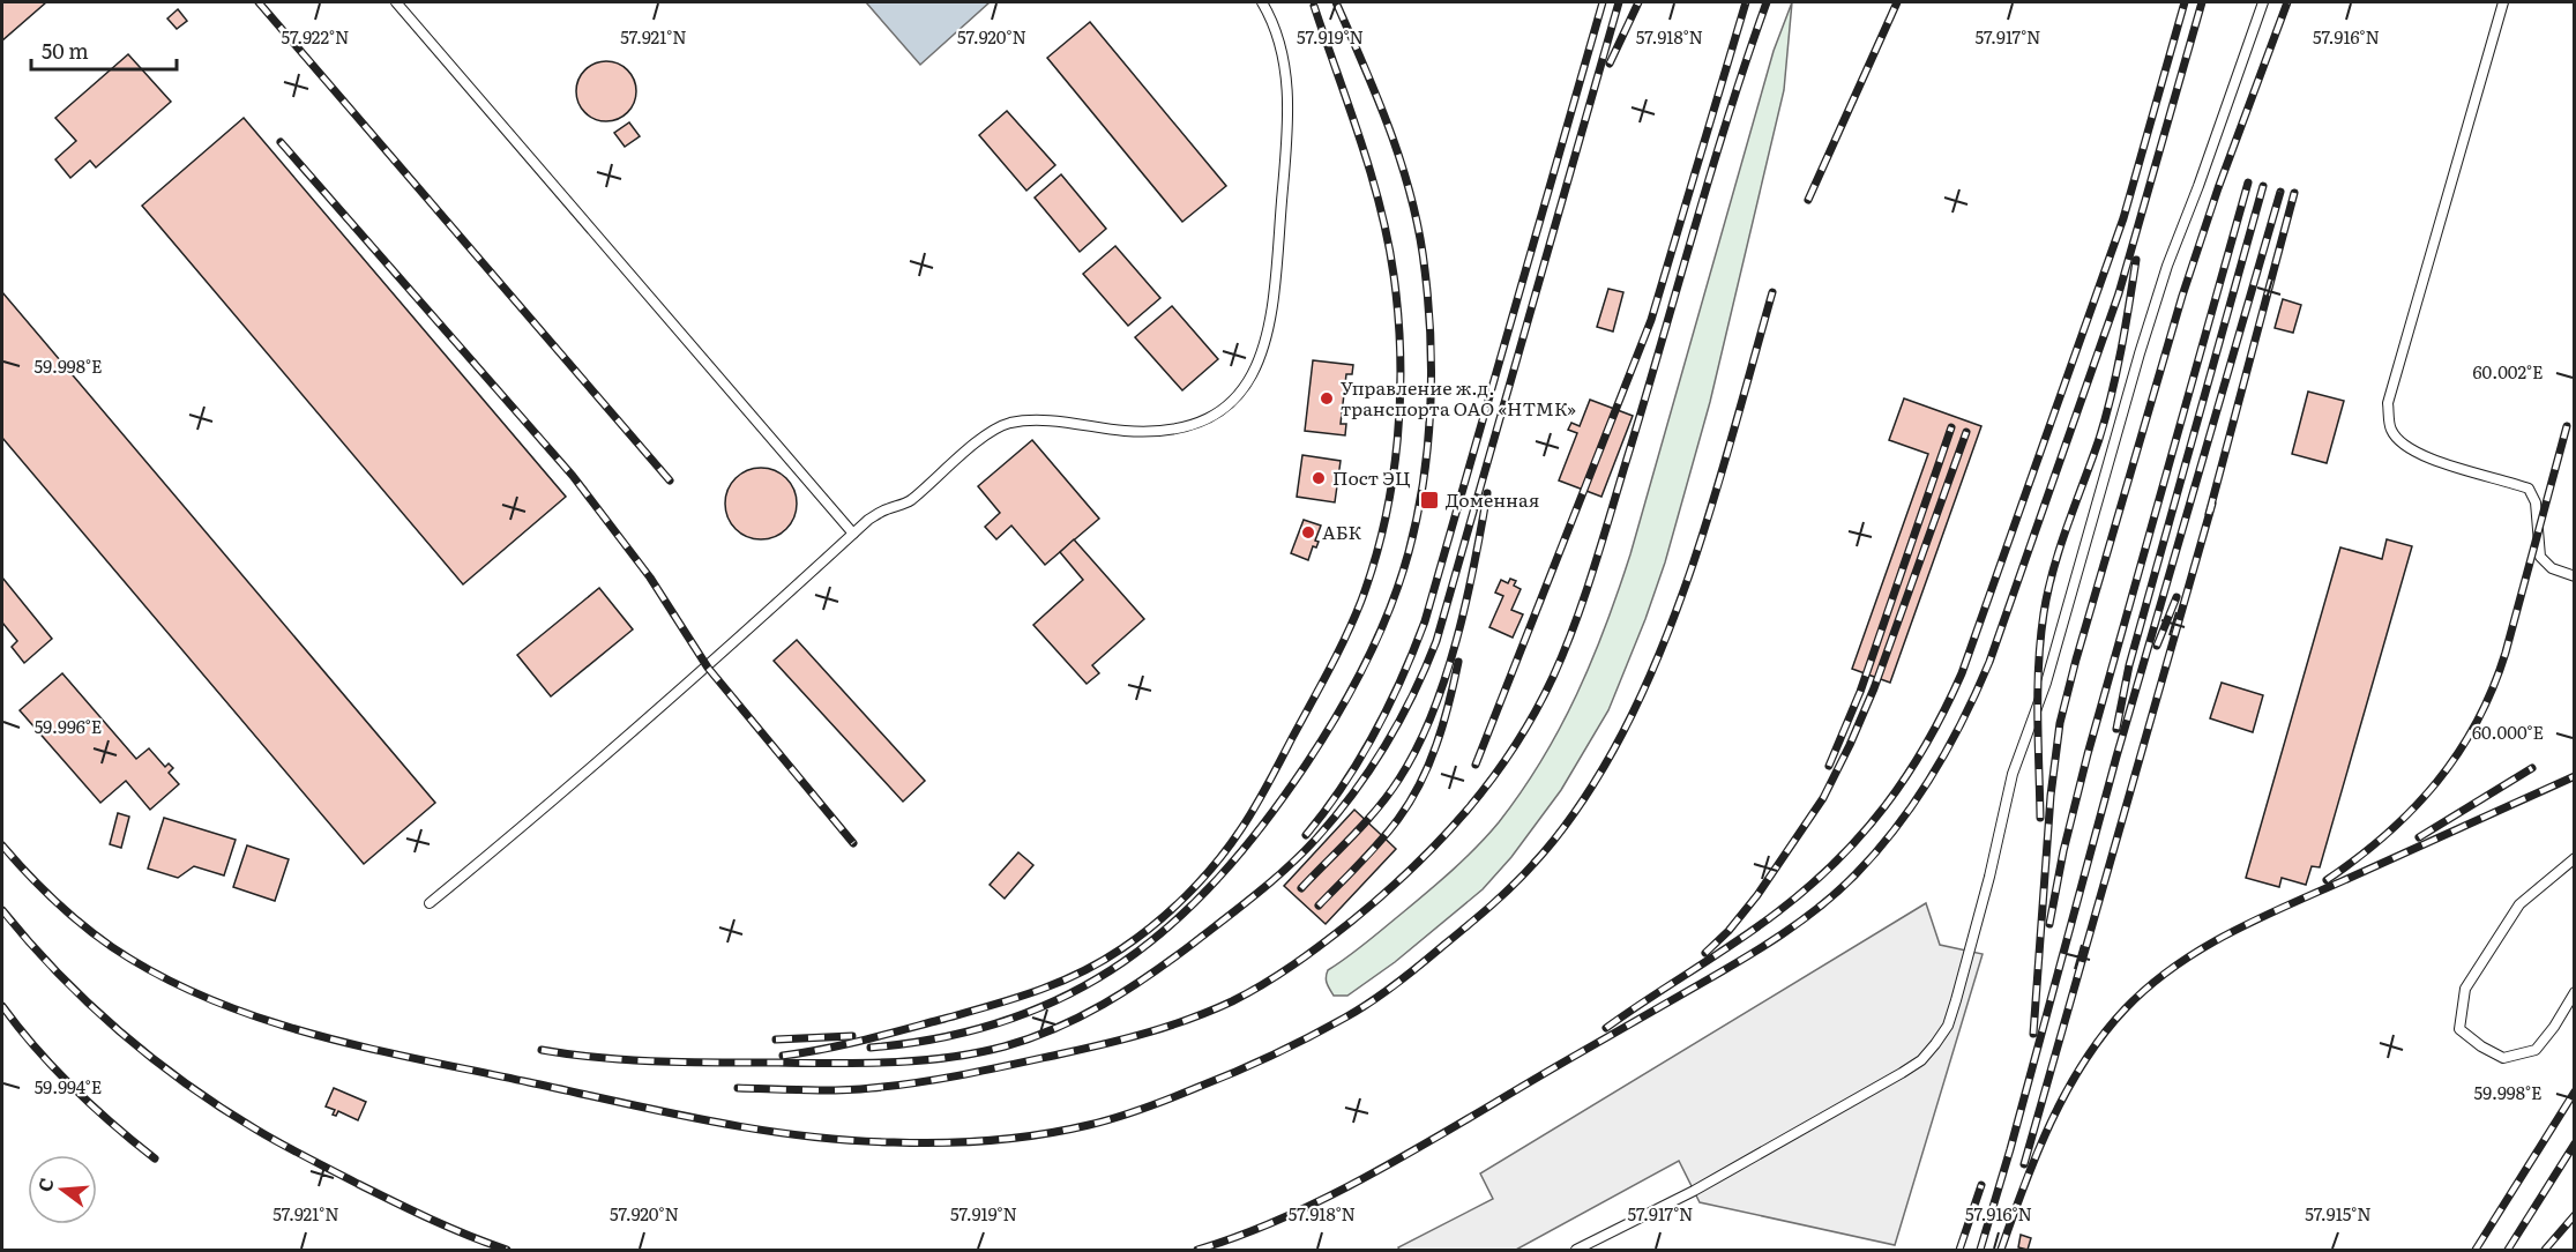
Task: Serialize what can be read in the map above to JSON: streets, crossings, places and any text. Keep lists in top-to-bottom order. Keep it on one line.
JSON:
{"places":{"other":["Управление ж.д. транспорта ОАО «НТМК»","Пост ЭЦ","АБК"],"transit":["Доменная"]},"scale_bar":"50 m","north":"left","coordinates":["57.922°N","57.921°N","57.920°N","57.919°N","57.918°N","57.917°N","57.916°N","59.998°E","60.002°E","59.996°E","60.000°E","59.994°E","57.915°N"]}
